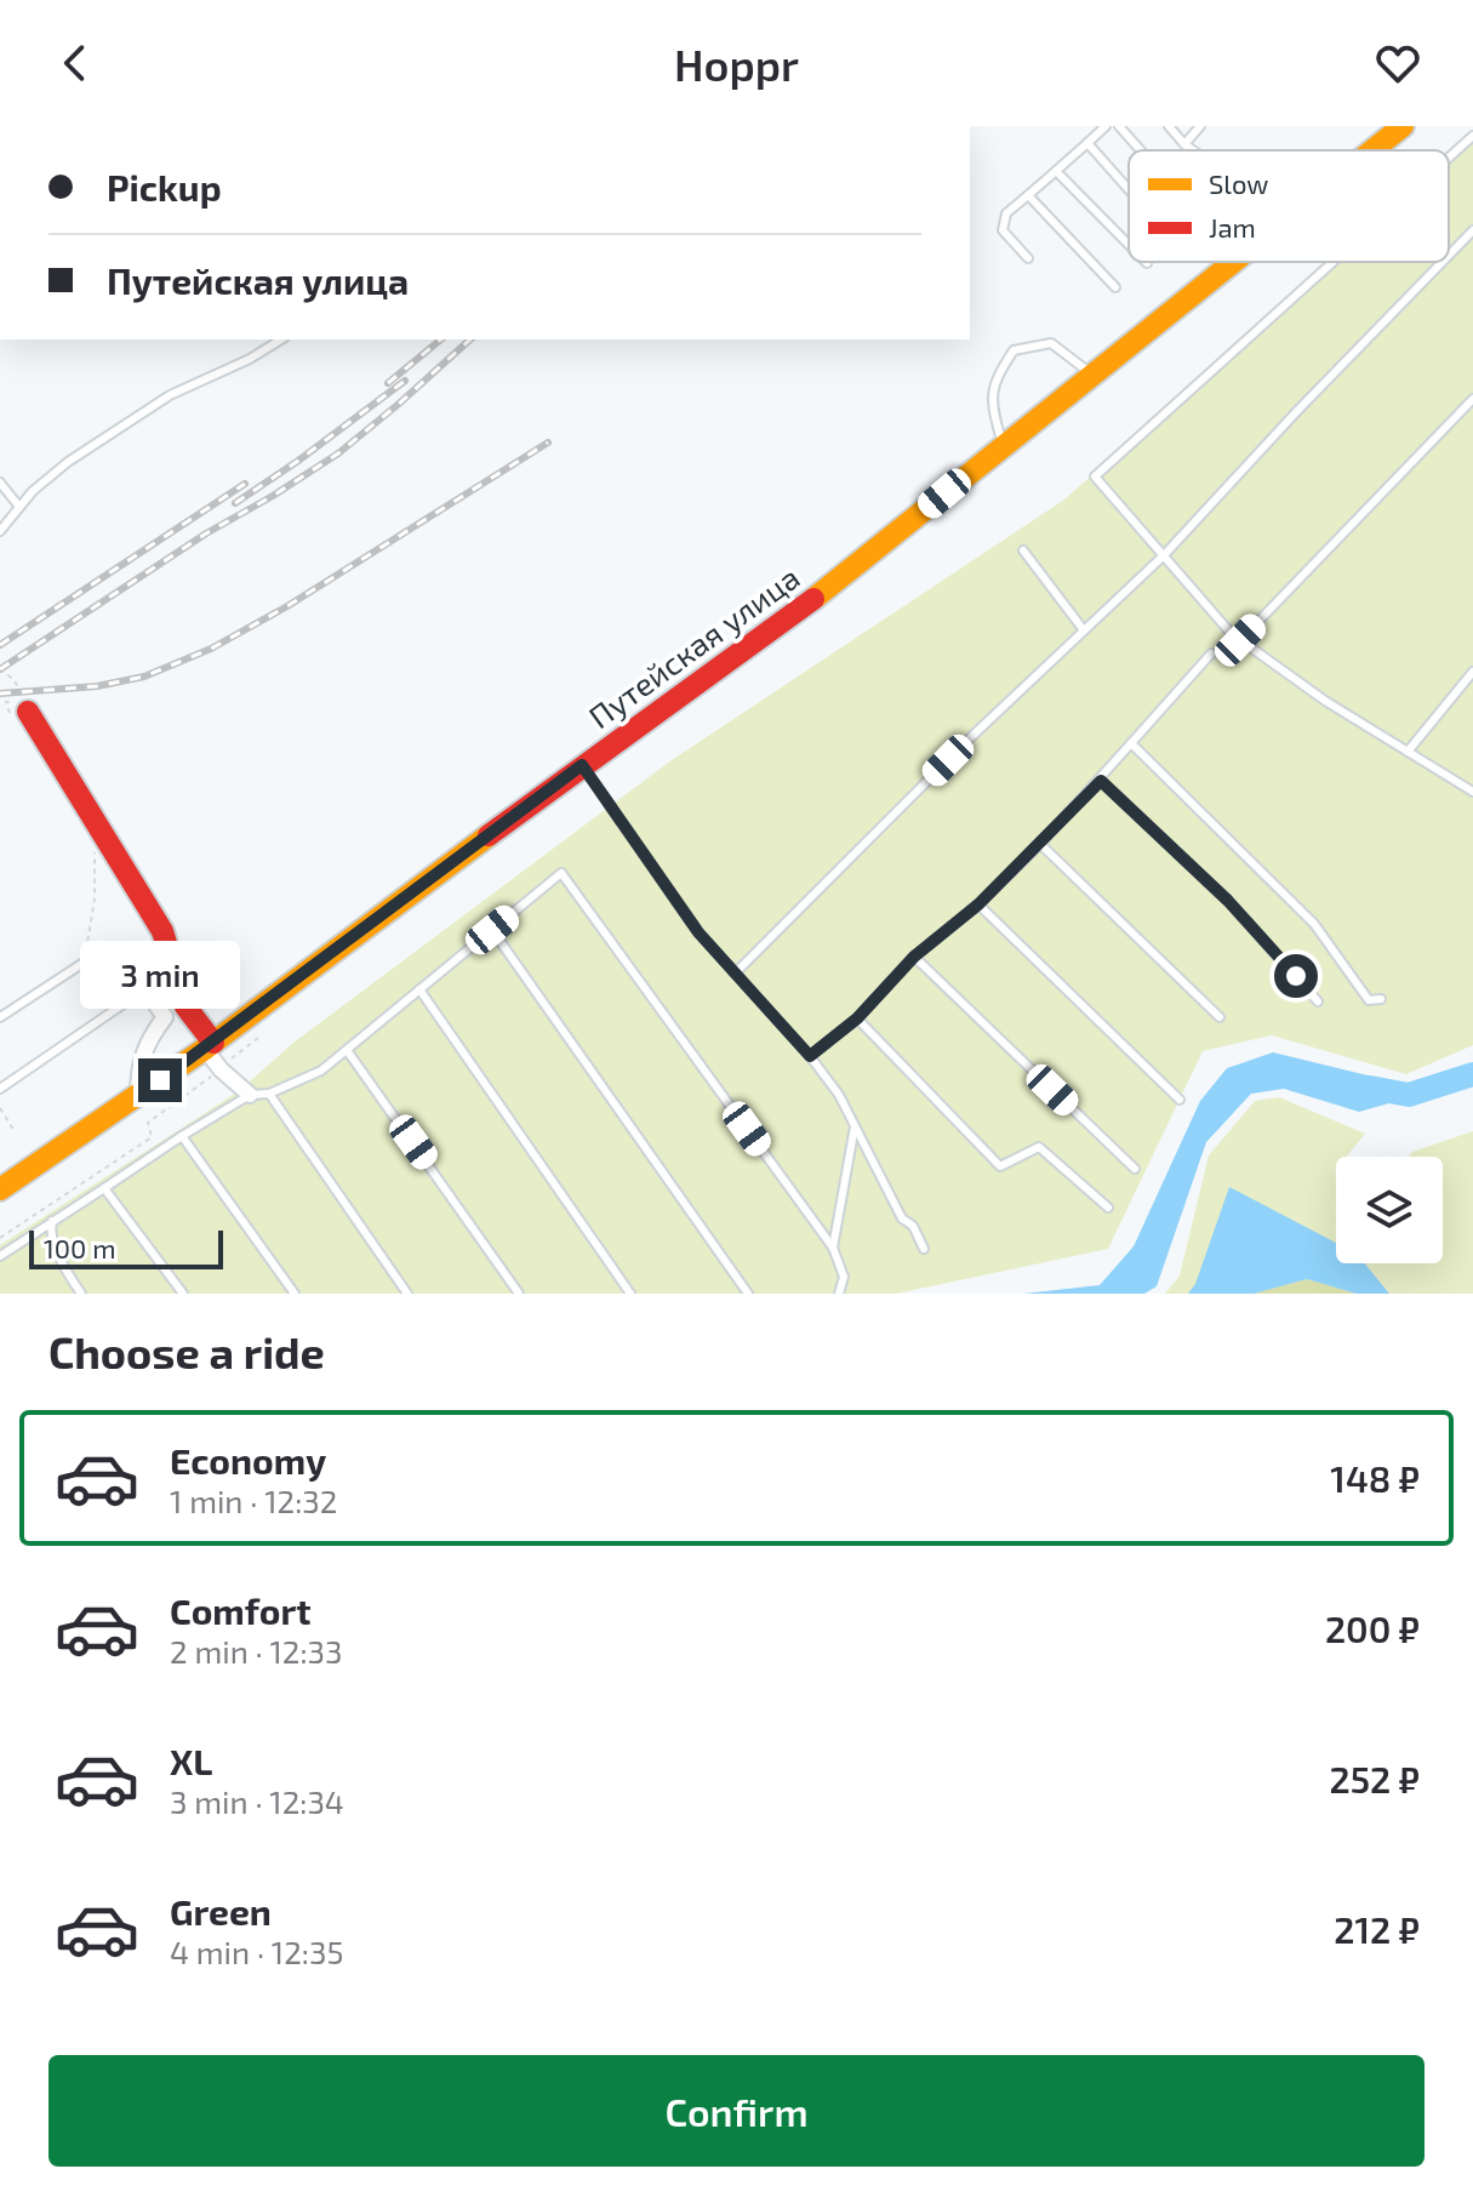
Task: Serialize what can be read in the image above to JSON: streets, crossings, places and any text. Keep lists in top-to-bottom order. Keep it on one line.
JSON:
{"streets":{"main road":["Путейская улица"]},"legend":["Slow","Jam"],"scale_bar":"100 m","page":{"header":"Hoppr","banner":["Pickup","Путейская улица"],"bubble":"3 min","scale":"100 m","heading":"Choose a ride","list":[{"name":"Economy","note":"1 min · 12:32","value":"148 ₽"},{"name":"Comfort","note":"2 min · 12:33","value":"200 ₽"},{"name":"XL","note":"3 min · 12:34","value":"252 ₽"},{"name":"Green","note":"4 min · 12:35","value":"212 ₽"}],"buttons":"Confirm"}}
